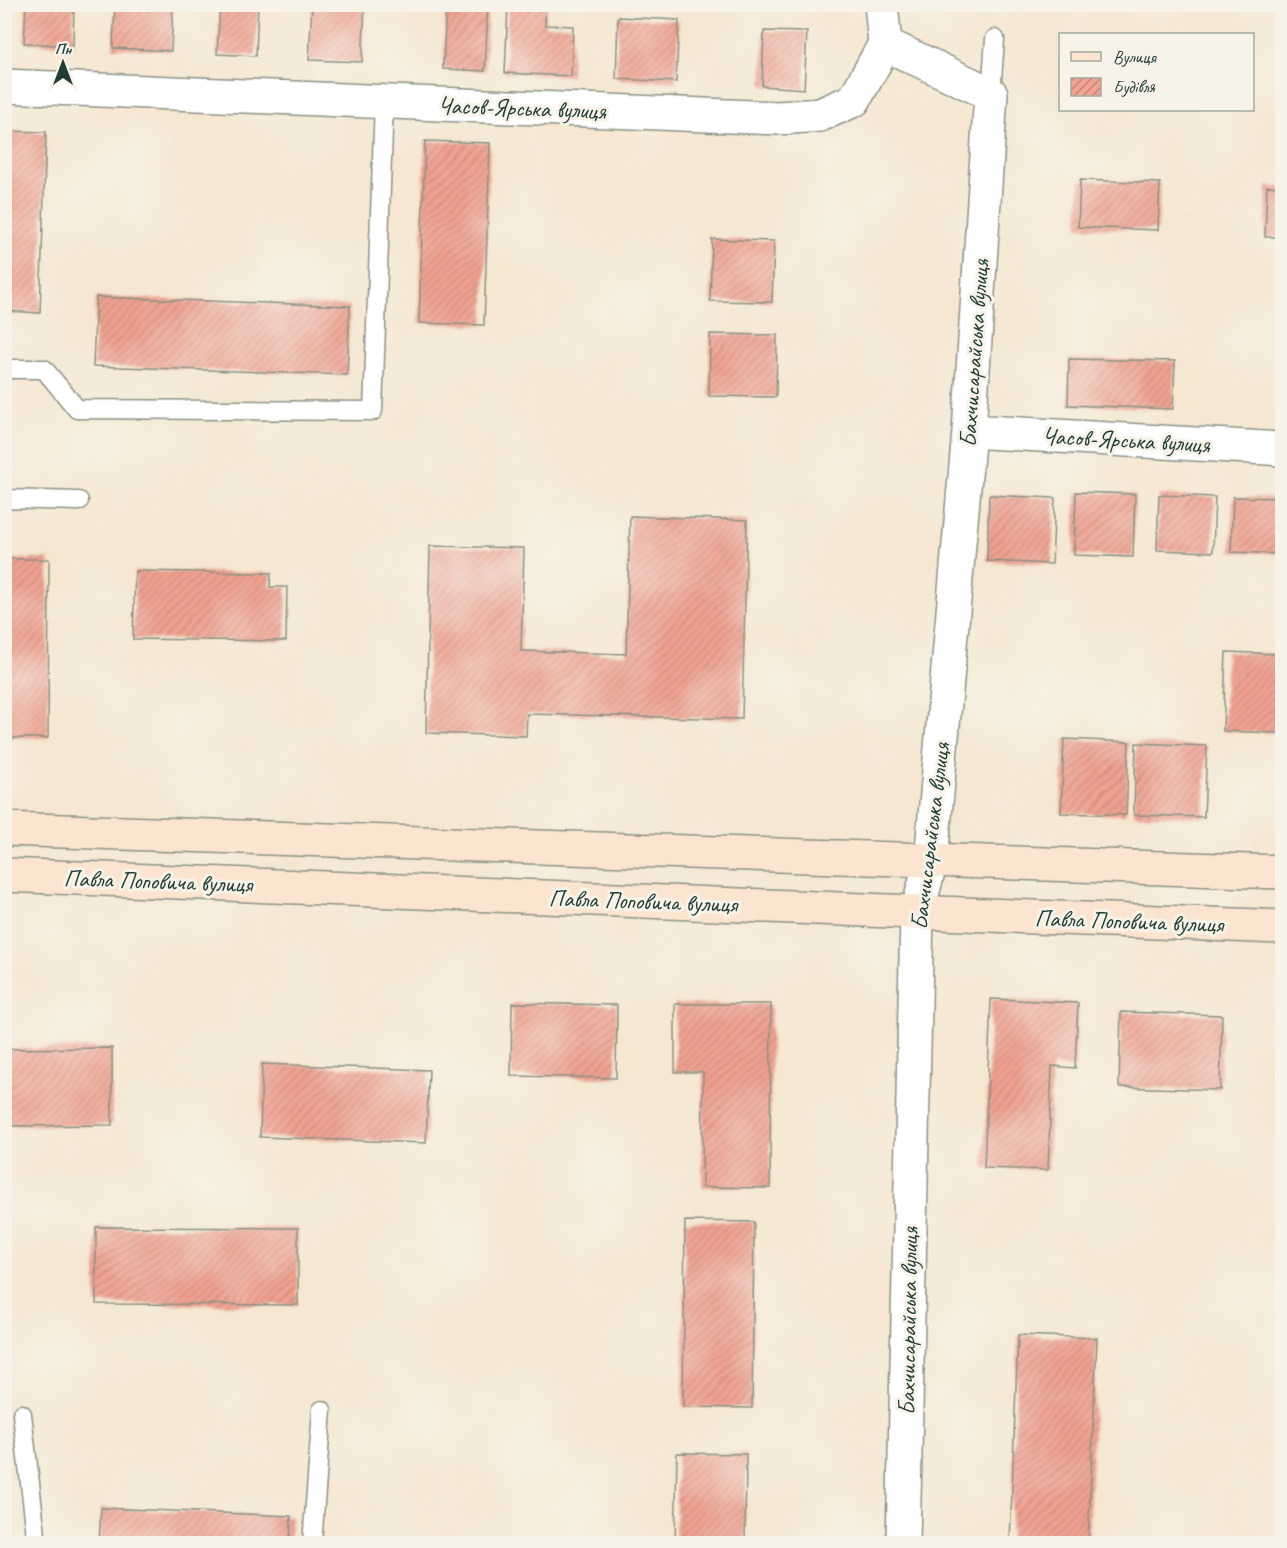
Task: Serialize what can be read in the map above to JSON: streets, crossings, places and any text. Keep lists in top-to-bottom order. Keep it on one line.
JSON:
{"streets":{"main road":["Павла Поповича вулиця"],"street":["Часов-Ярська вулиця","Бахчисарайська вулиця"]},"crossings":[["Часов-Ярська вулиця","Бахчисарайська вулиця"],["Бахчисарайська вулиця","Павла Поповича вулиця"]],"legend":["Вулиця","Будівля"],"north":"top"}
